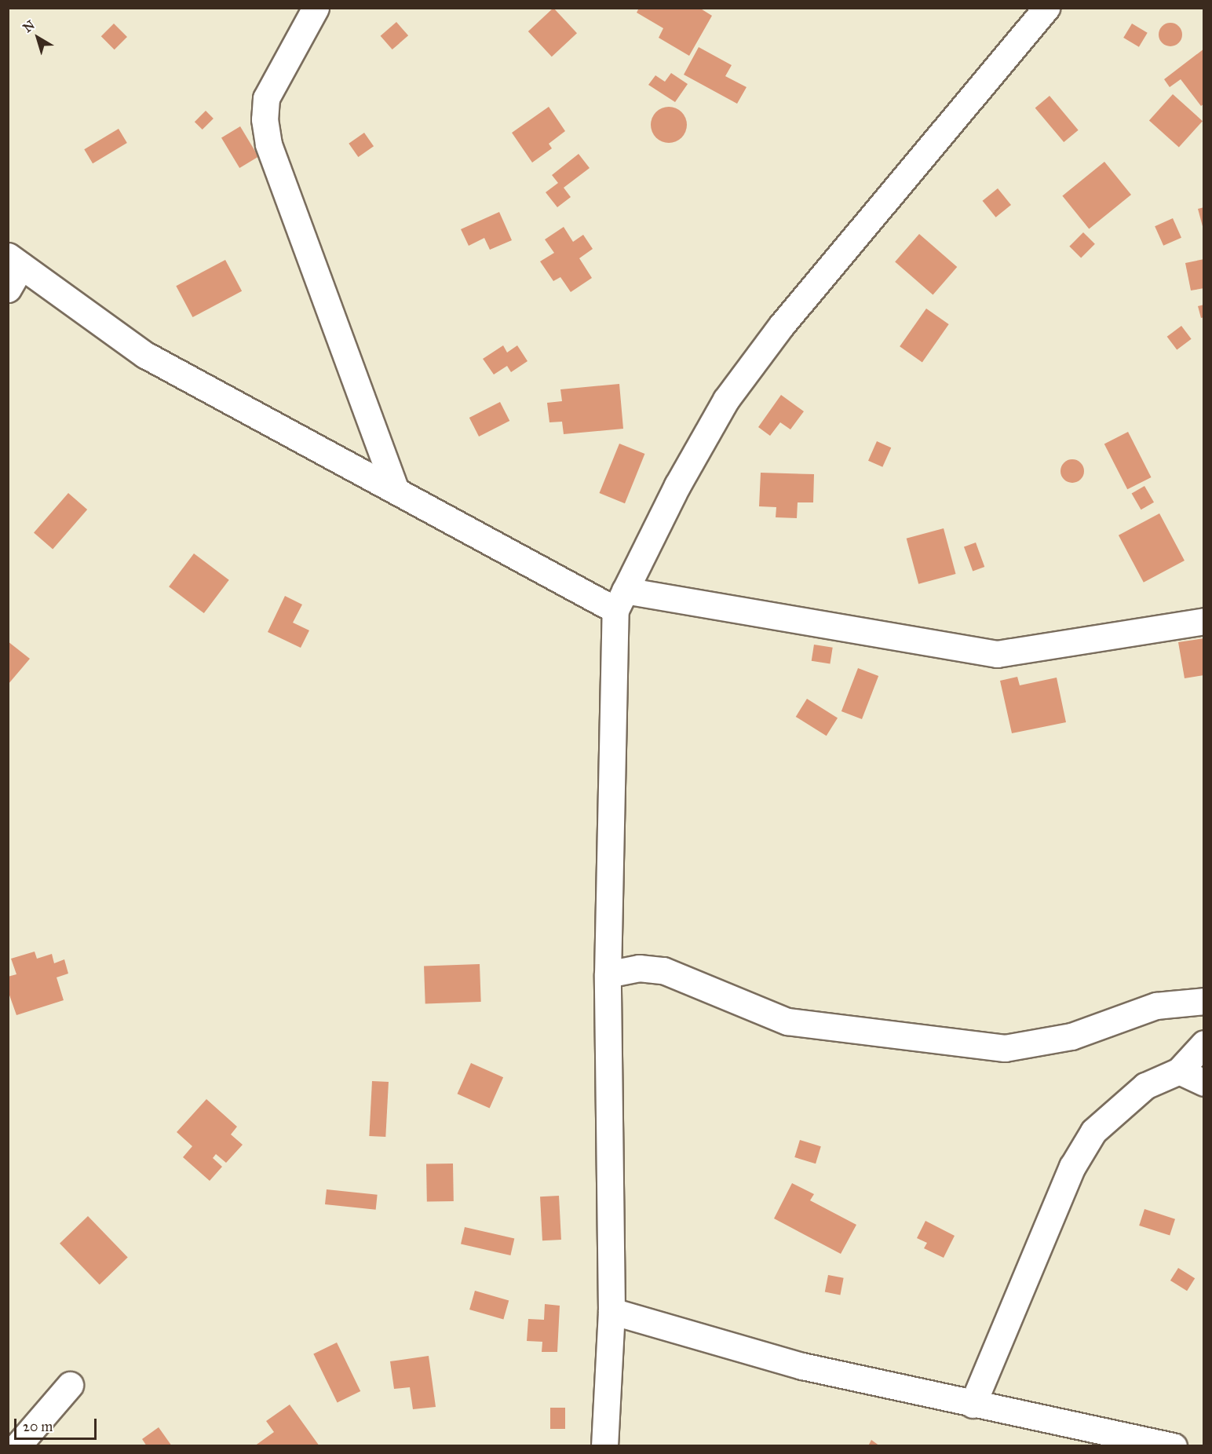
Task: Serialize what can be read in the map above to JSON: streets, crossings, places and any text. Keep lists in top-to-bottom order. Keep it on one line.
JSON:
{"scale_bar":"20 m","north":"top left"}
